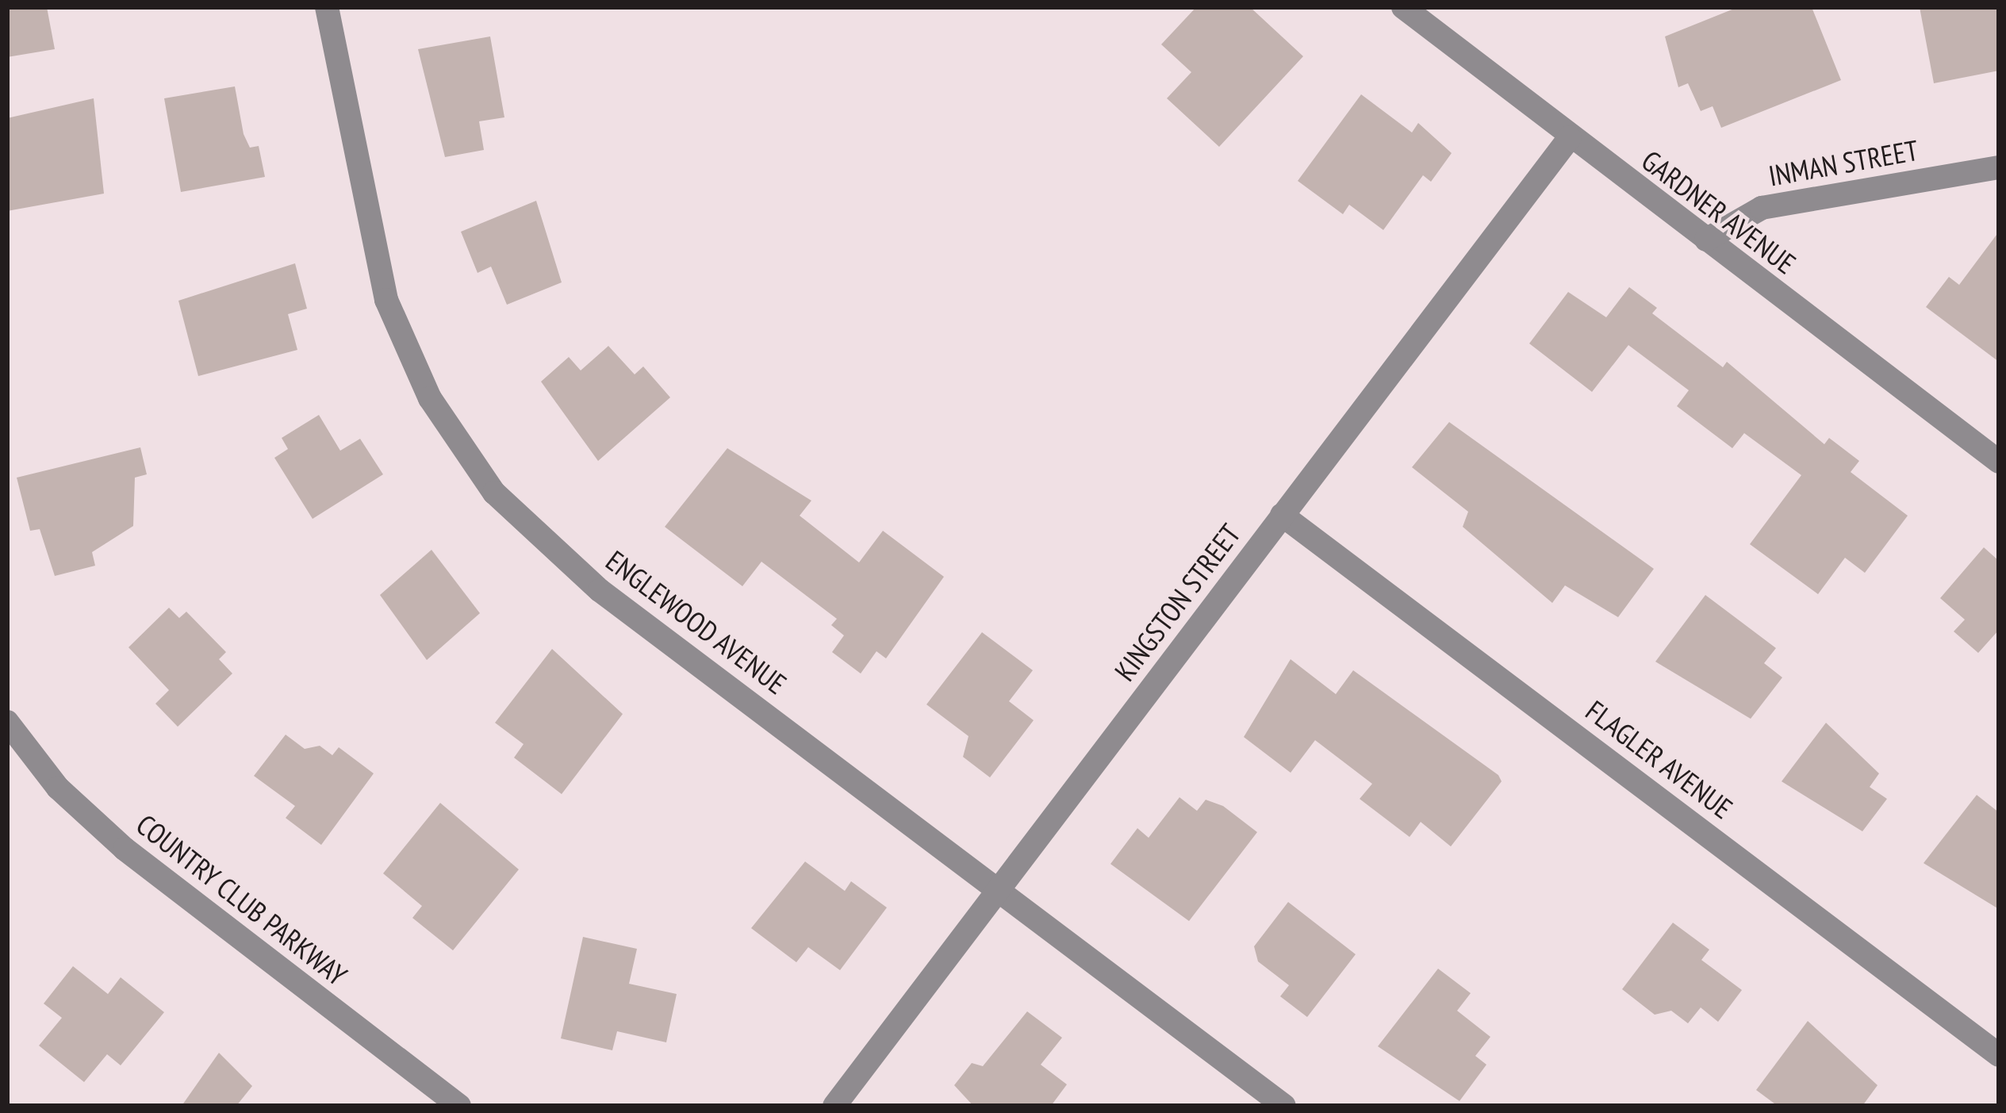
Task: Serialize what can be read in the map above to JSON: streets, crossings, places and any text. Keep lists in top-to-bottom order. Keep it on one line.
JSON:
{"streets":{"street":["INMAN STREET","GARDNER AVENUE","KINGSTON STREET","ENGLEWOOD AVENUE","FLAGLER AVENUE","COUNTRY CLUB PARKWAY"]},"crossings":[["INMAN STREET","GARDNER AVENUE"],["GARDNER AVENUE","KINGSTON STREET"],["KINGSTON STREET","ENGLEWOOD AVENUE"],["KINGSTON STREET","FLAGLER AVENUE"]]}
